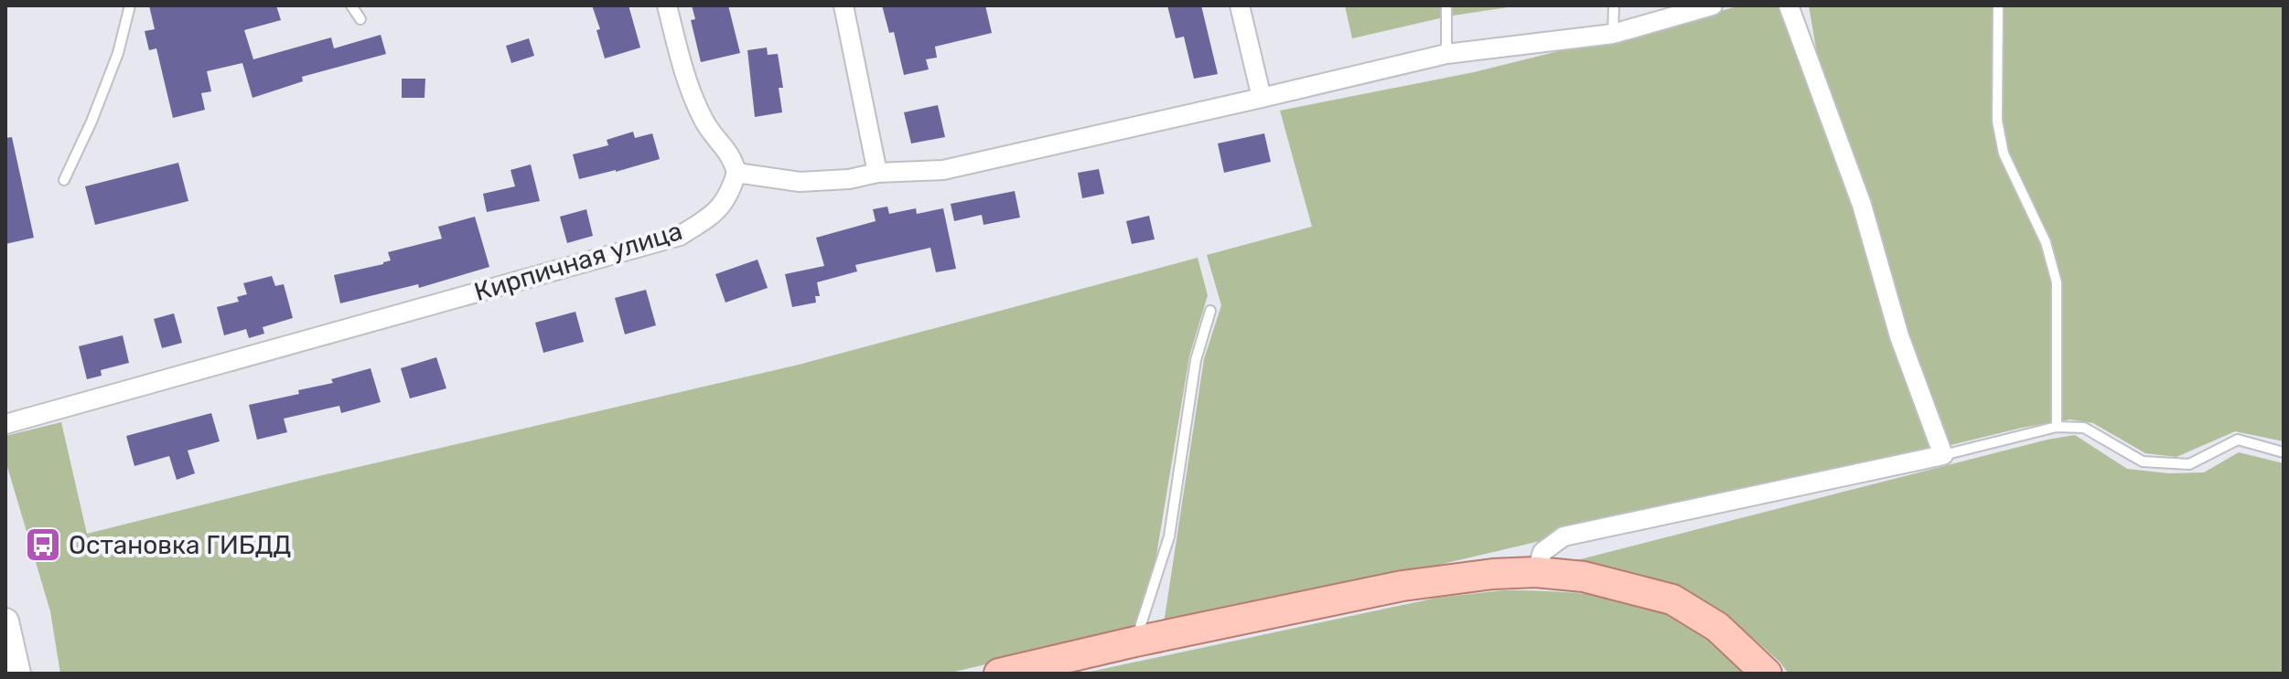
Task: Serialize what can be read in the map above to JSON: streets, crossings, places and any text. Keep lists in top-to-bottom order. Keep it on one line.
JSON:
{"streets":{"street":["Кирпичная улица"]},"places":{"bus stop":["Остановка ГИБДД"]}}
